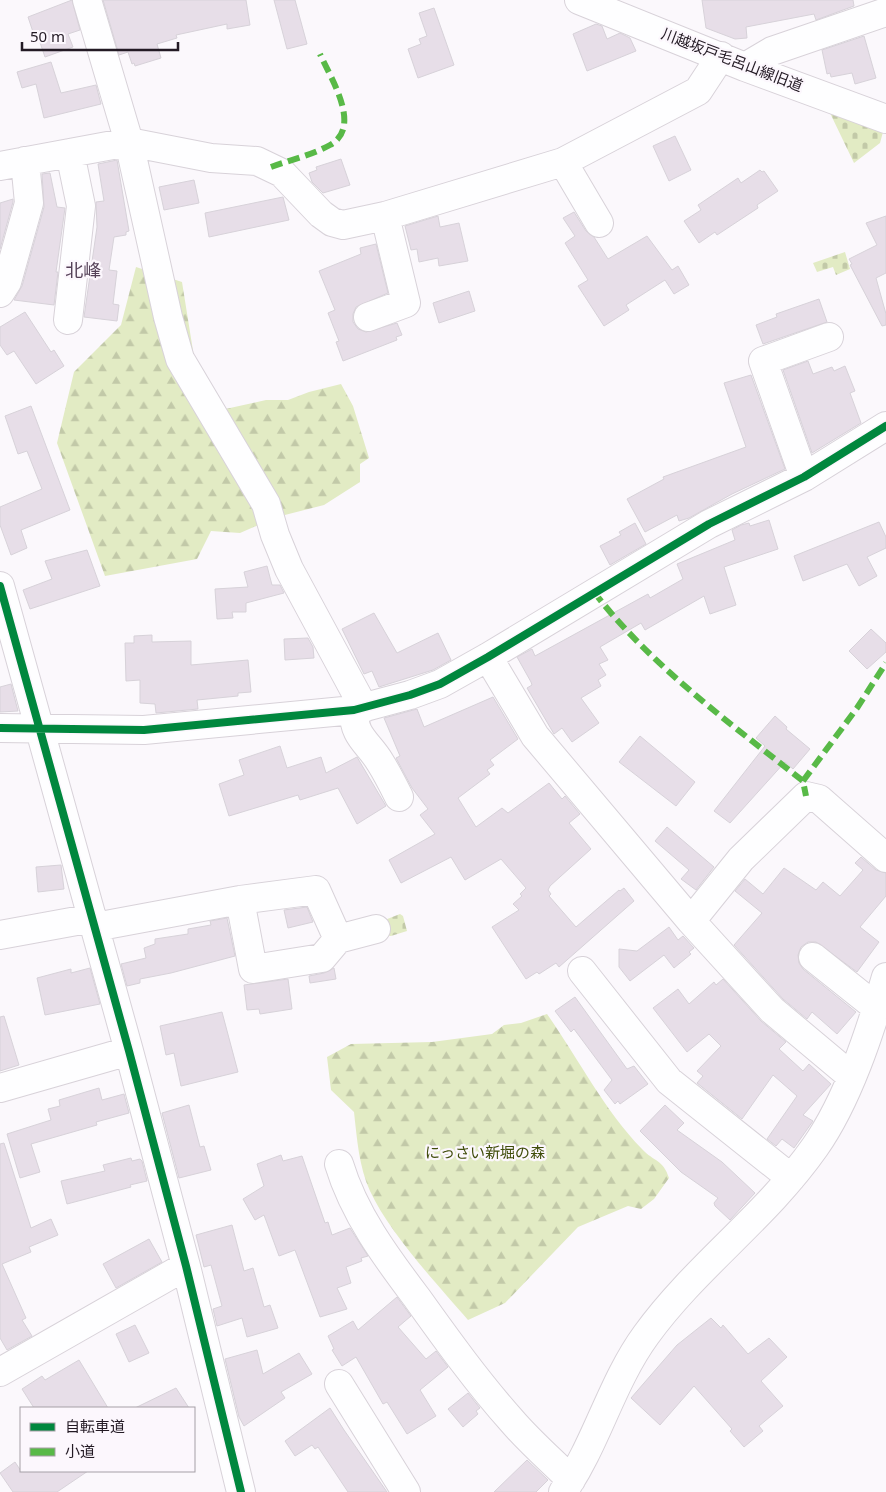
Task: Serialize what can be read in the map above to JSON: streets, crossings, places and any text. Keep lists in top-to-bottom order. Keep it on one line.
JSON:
{"streets":{"street":["川越坂戸毛呂山線旧道"]},"districts":["北峰"],"parks":["にっさい新堀の森"],"legend":["自転車道","小道"],"scale_bar":"50 m"}
